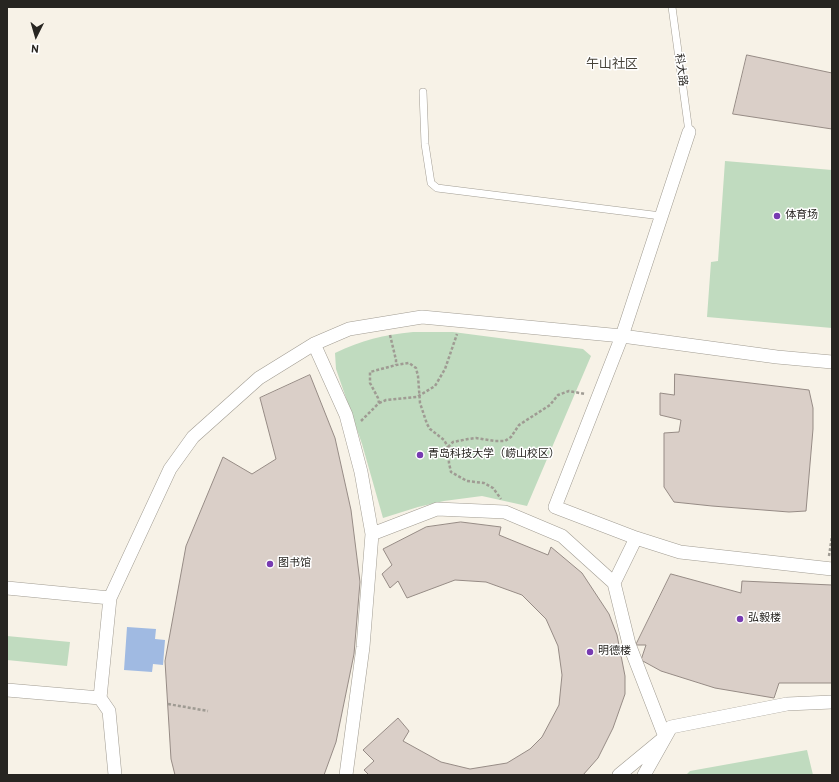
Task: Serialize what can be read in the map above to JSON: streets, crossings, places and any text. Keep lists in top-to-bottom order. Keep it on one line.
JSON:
{"streets":{"lane":["科大路"]},"districts":["午山社区"],"places":["体育场","青岛科技大学（崂山校区）","图书馆","弘毅楼","明德楼"],"north":"bottom"}
